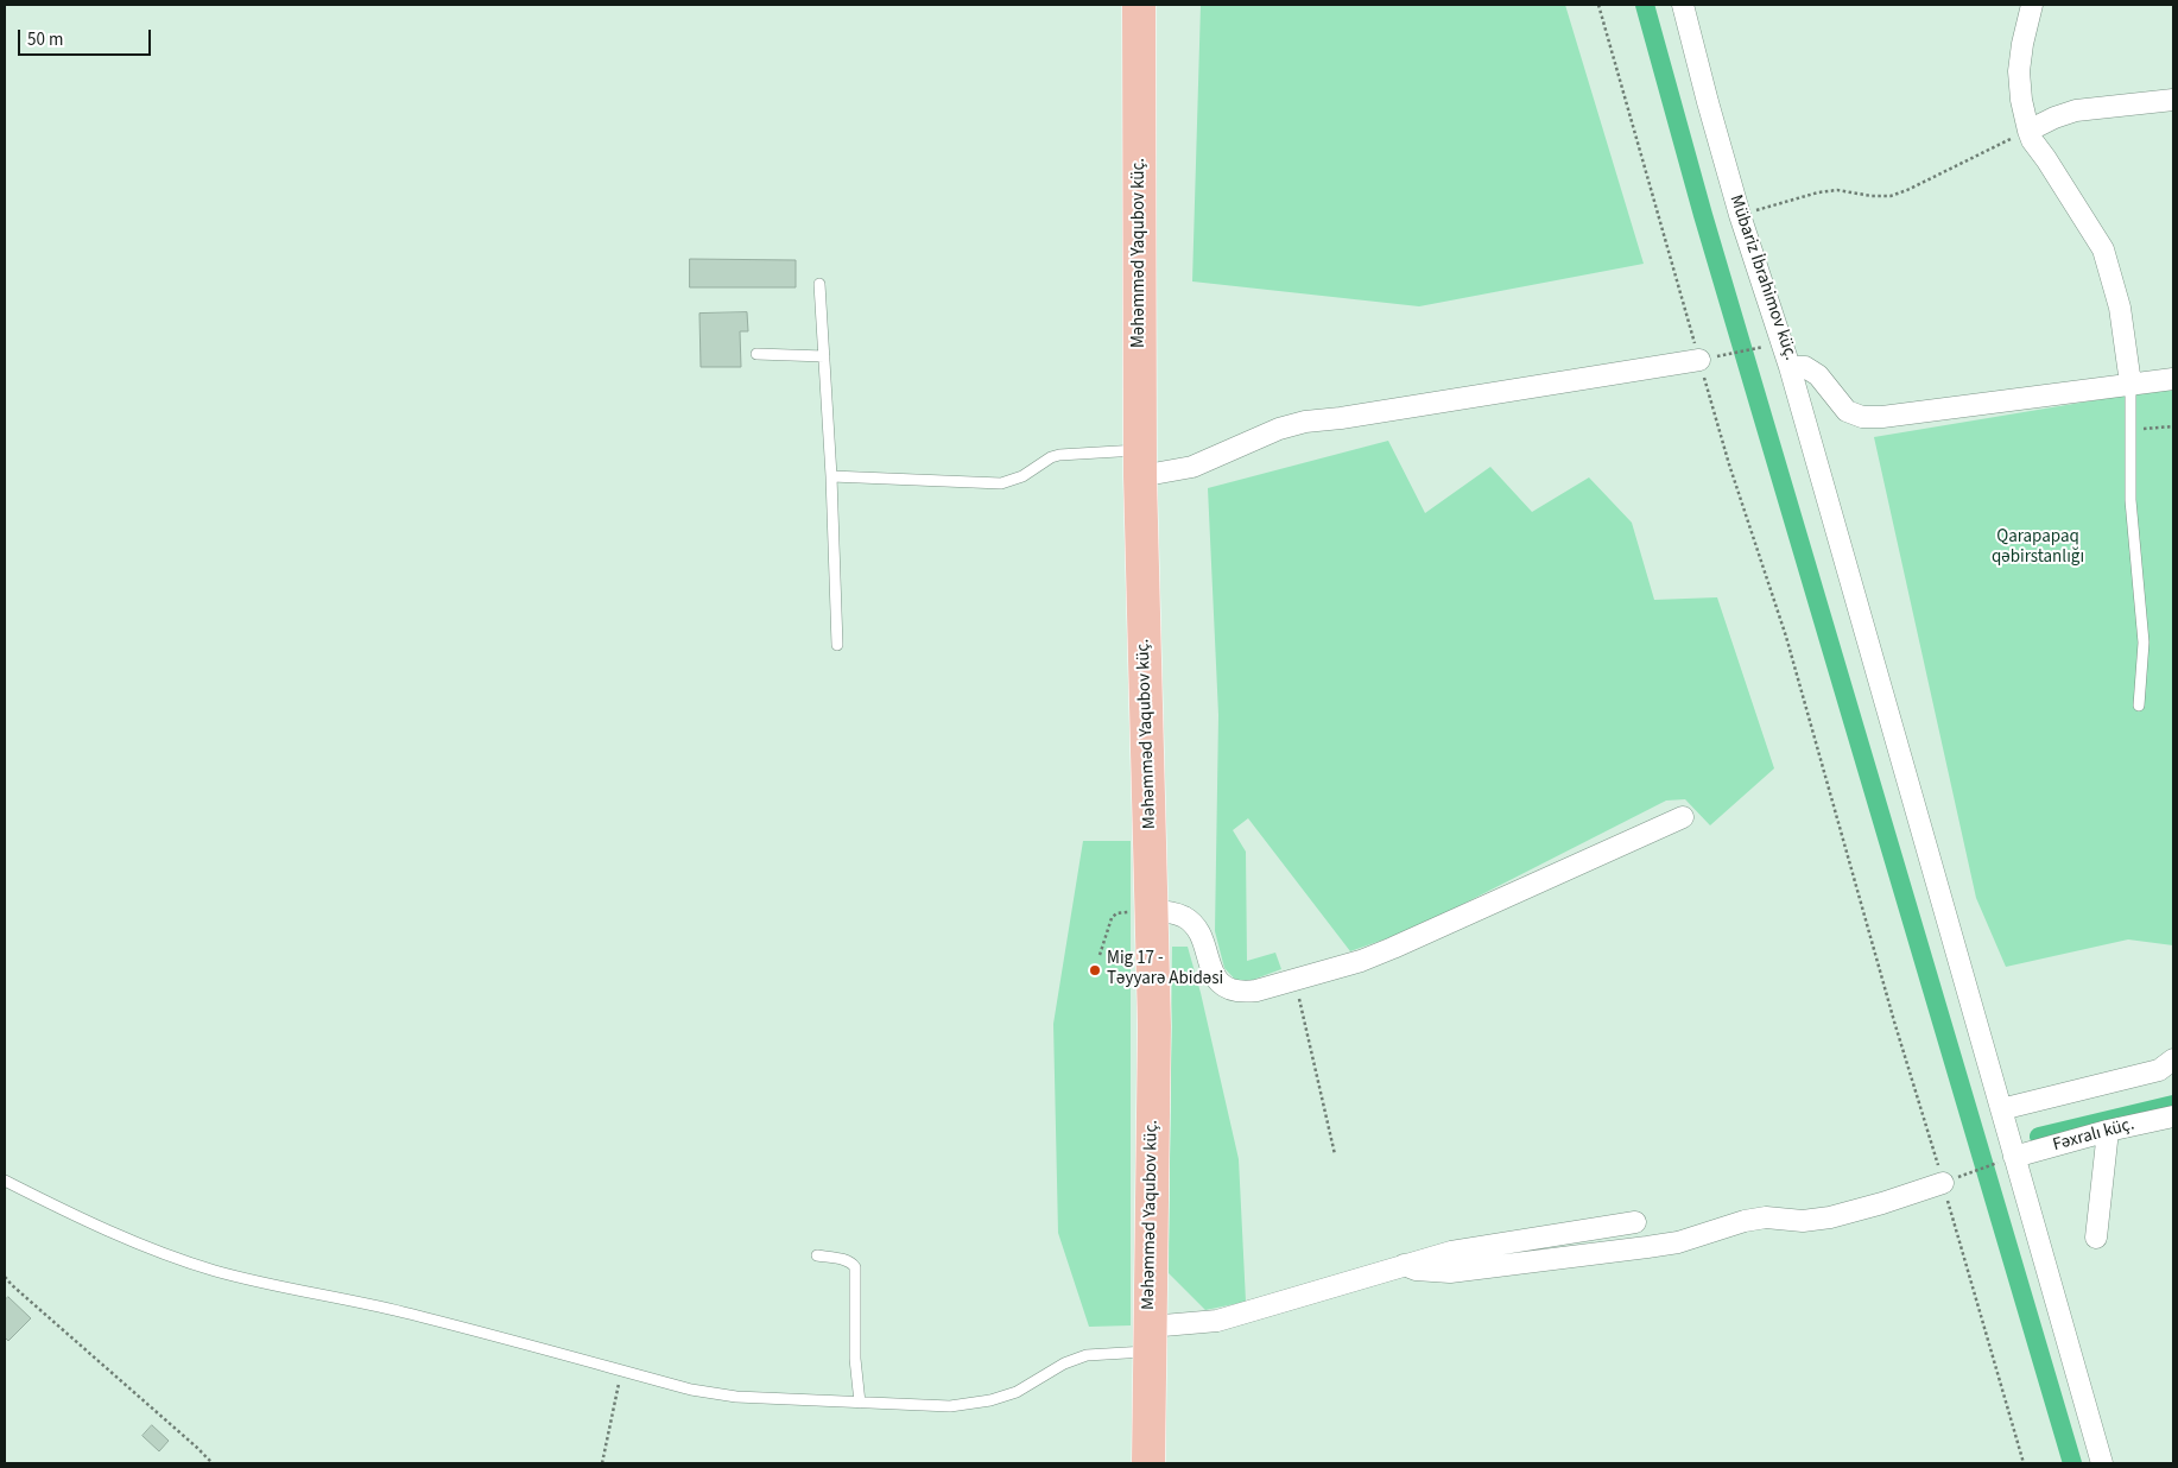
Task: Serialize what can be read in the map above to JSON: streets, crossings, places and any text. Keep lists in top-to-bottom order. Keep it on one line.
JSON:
{"streets":{"main road":["Məhəmməd Yaqubov küç."],"street":["Mübariz İbrahimov küç.","Fəxralı küç."]},"parks":["Qarapapaq qəbirstanlığı"],"places":["Mig 17 - Təyyarə Abidəsi"],"scale_bar":"50 m"}
